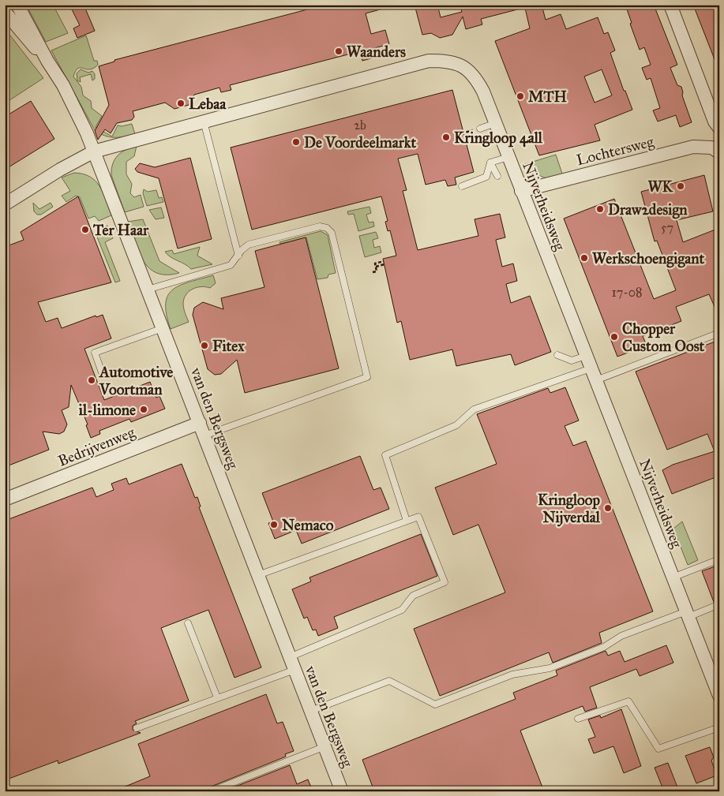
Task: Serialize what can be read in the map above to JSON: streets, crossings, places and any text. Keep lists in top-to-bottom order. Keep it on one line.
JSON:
{"streets":{"street":["Lochtersweg","Nijverheidsweg","van den Bergsweg","Bedrijvenweg"]},"crossings":[["Lochtersweg","Nijverheidsweg"],["Nijverheidsweg","van den Bergsweg"],["van den Bergsweg","Bedrijvenweg"]],"places":["Waanders","MTH","Lebaa","Kringloop 4all","De Voordeelmarkt","WK","Draw2design","Ter Haar","Werkschoengigant","Chopper Custom Oost","Fitex","Automotive Voortman","il-limone","Kringloop Nijverdal","Nemaco"],"house_numbers":["2b","57","17-08"]}
